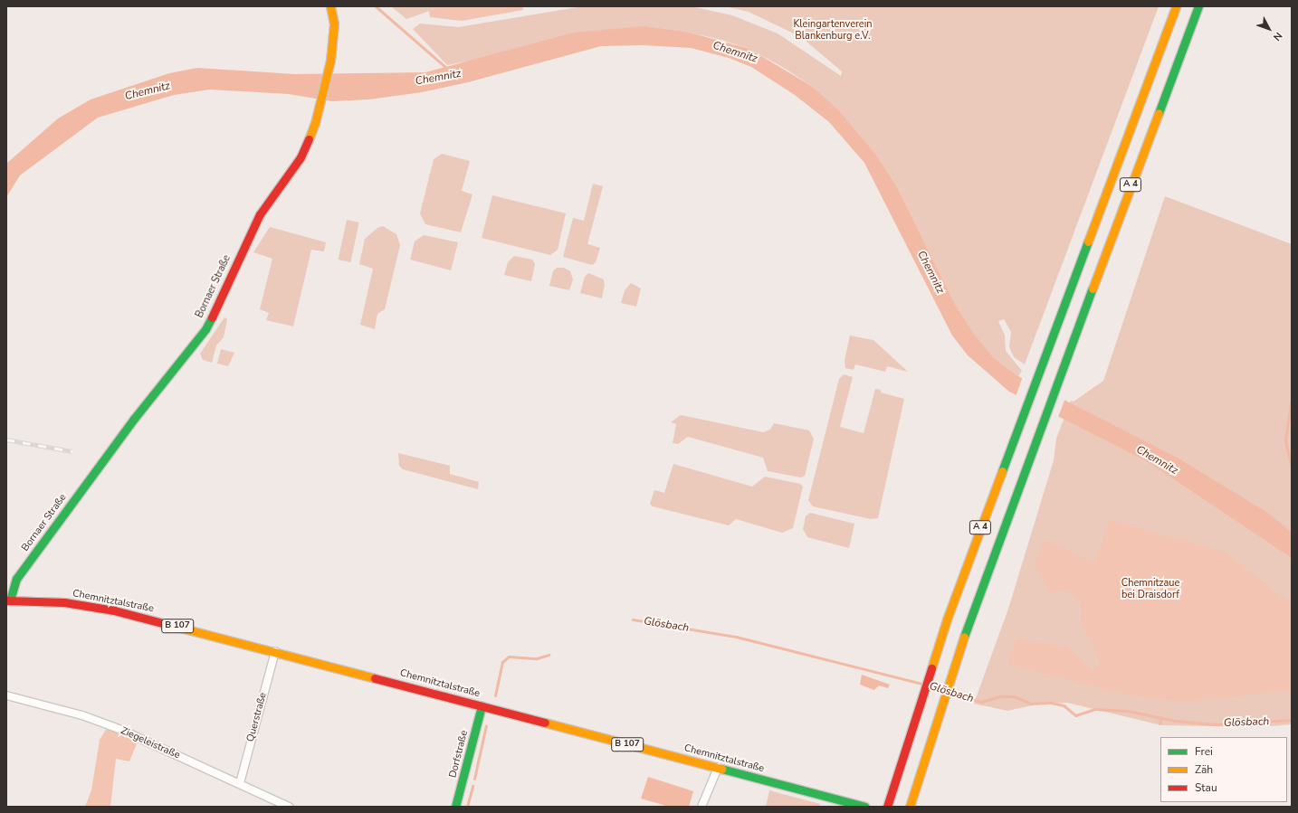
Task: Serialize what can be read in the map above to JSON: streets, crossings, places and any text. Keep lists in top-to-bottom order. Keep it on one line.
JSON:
{"streets":{"main road":["A 4","Bornaer Straße","Chemnitztalstraße","B 107","Dorfstraße"],"street":["Querstraße","Ziegeleistraße"]},"crossings":[["Bornaer Straße","Chemnitztalstraße"],["Chemnitztalstraße","Querstraße"],["Chemnitztalstraße","Dorfstraße"],["Querstraße","Ziegeleistraße"]],"water":["Chemnitz","Glösbach"],"parks":["Kleingartenverein Blankenburg e.V.","Chemnitzaue bei Draisdorf"],"legend":["Frei","Zäh","Stau"],"north":"bottom right"}
